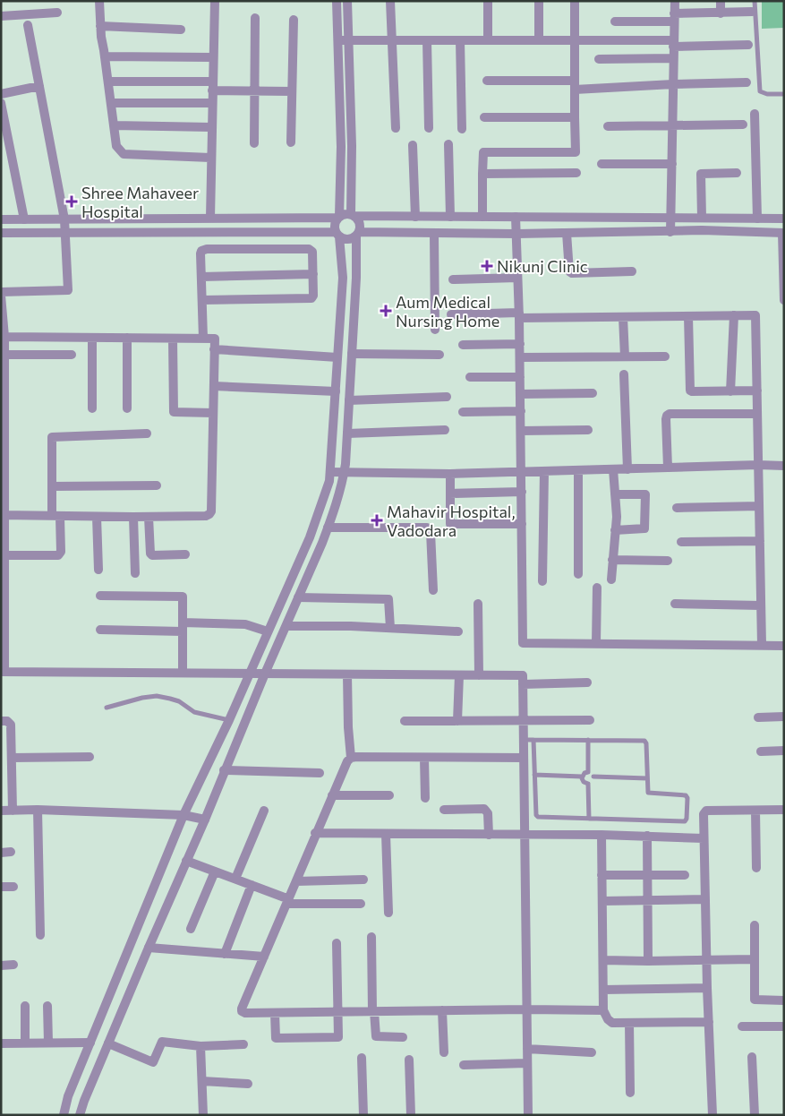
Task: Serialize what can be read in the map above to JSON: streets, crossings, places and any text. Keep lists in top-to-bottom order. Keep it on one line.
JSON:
{"places":{"health":["Shree Mahaveer Hospital","Nikunj Clinic","Aum Medical Nursing Home","Mahavir Hospital, Vadodara"]}}
